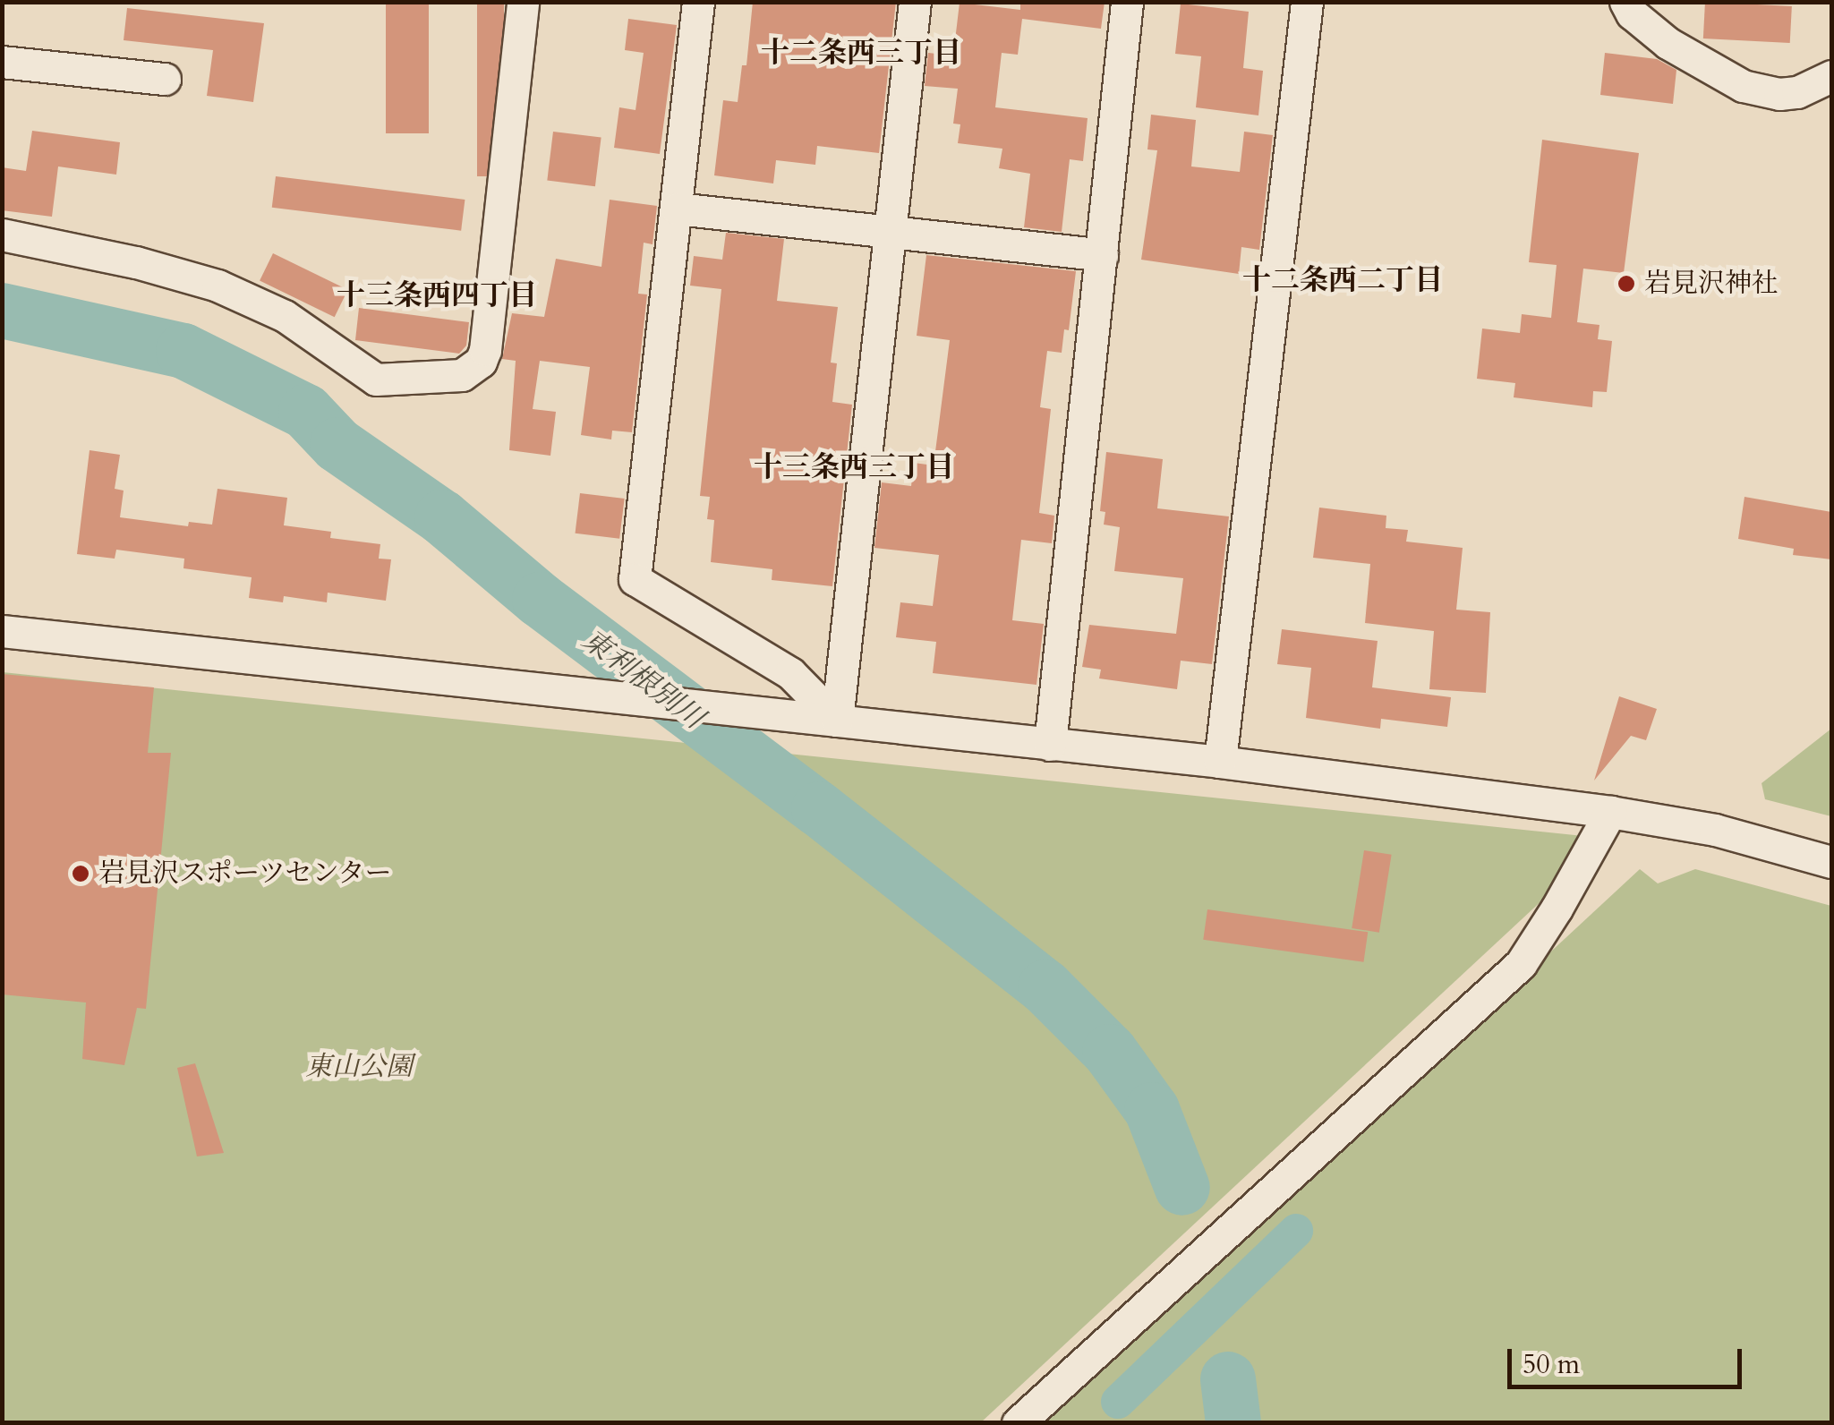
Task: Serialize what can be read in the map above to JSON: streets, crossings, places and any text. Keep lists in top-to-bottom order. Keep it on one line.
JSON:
{"districts":["十二条西三丁目","十二条西二丁目","十三条西四丁目","十三条西三丁目"],"water":["東利根別川"],"parks":["東山公園"],"places":["岩見沢神社","岩見沢スポーツセンター"],"scale_bar":"50 m"}
